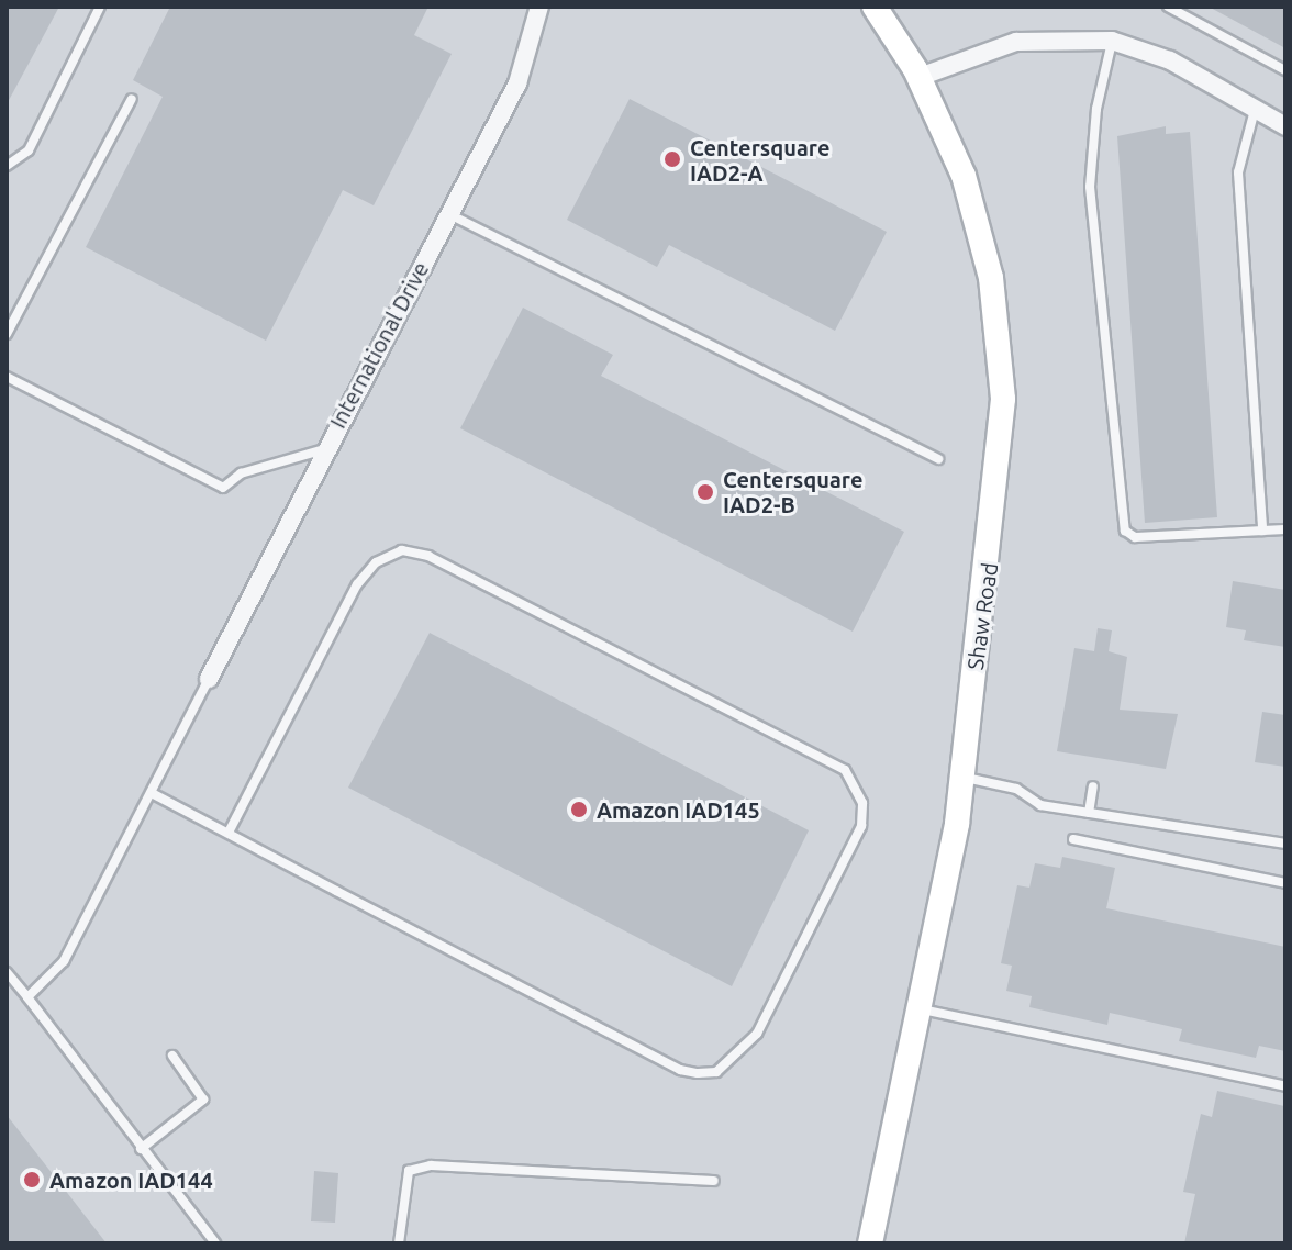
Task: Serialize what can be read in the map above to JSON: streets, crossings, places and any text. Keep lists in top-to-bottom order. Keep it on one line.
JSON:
{"streets":{"main road":["Shaw Road"],"street":["International Drive"]},"places":["Centersquare IAD2-A","Centersquare IAD2-B","Amazon IAD145","Amazon IAD144"]}
